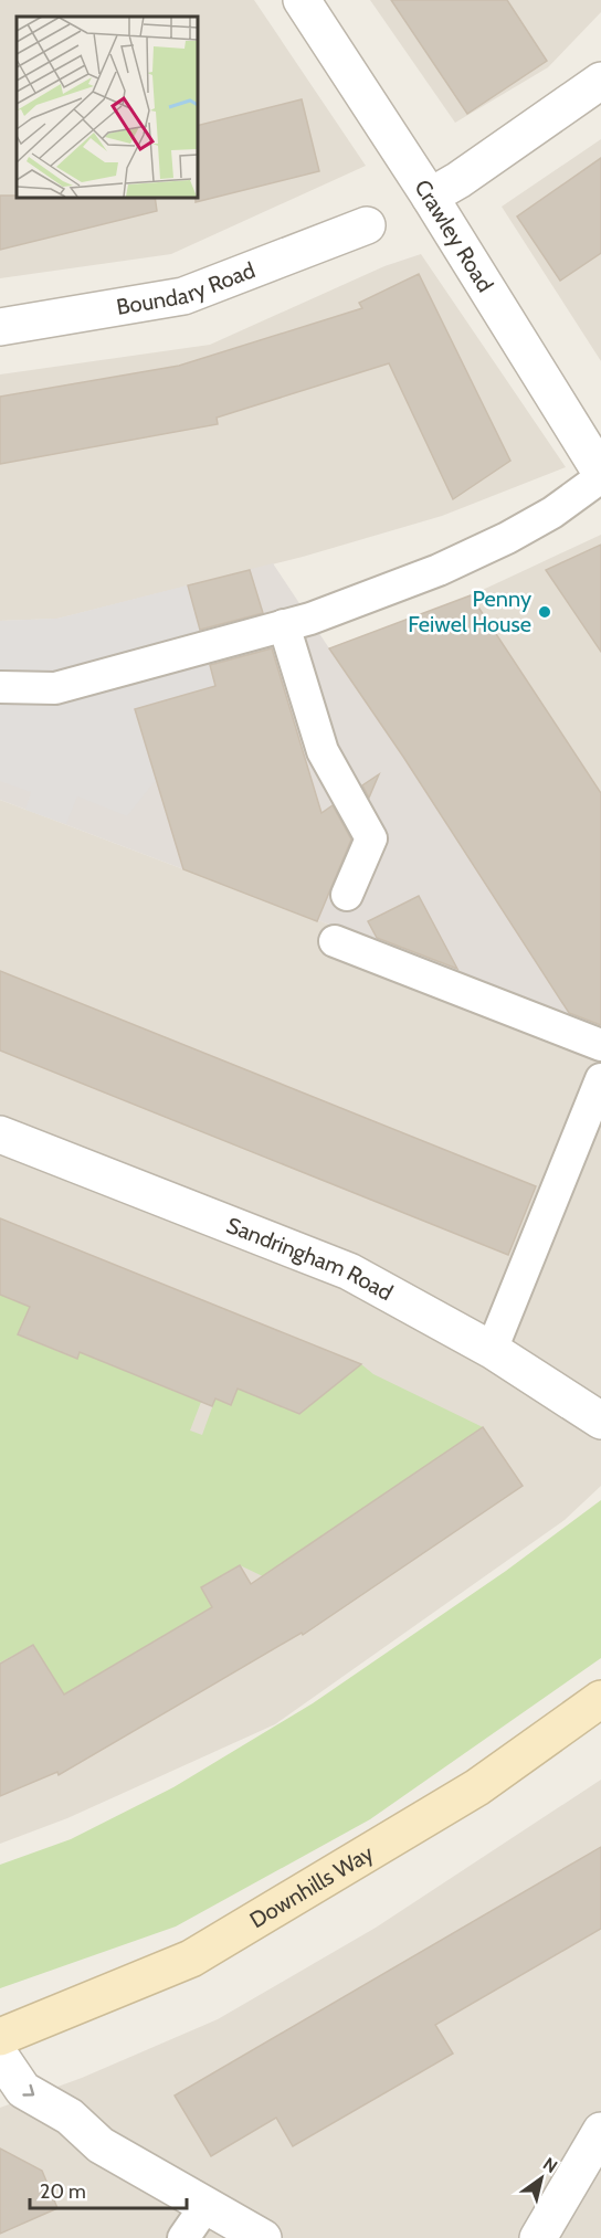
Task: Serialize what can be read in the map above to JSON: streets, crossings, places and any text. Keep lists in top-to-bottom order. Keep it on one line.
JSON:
{"streets":{"main road":["Downhills Way"],"street":["Crawley Road","Boundary Road","Sandringham Road"]},"places":["Penny Feiwel House"],"scale_bar":"20 m","north":"top right"}
